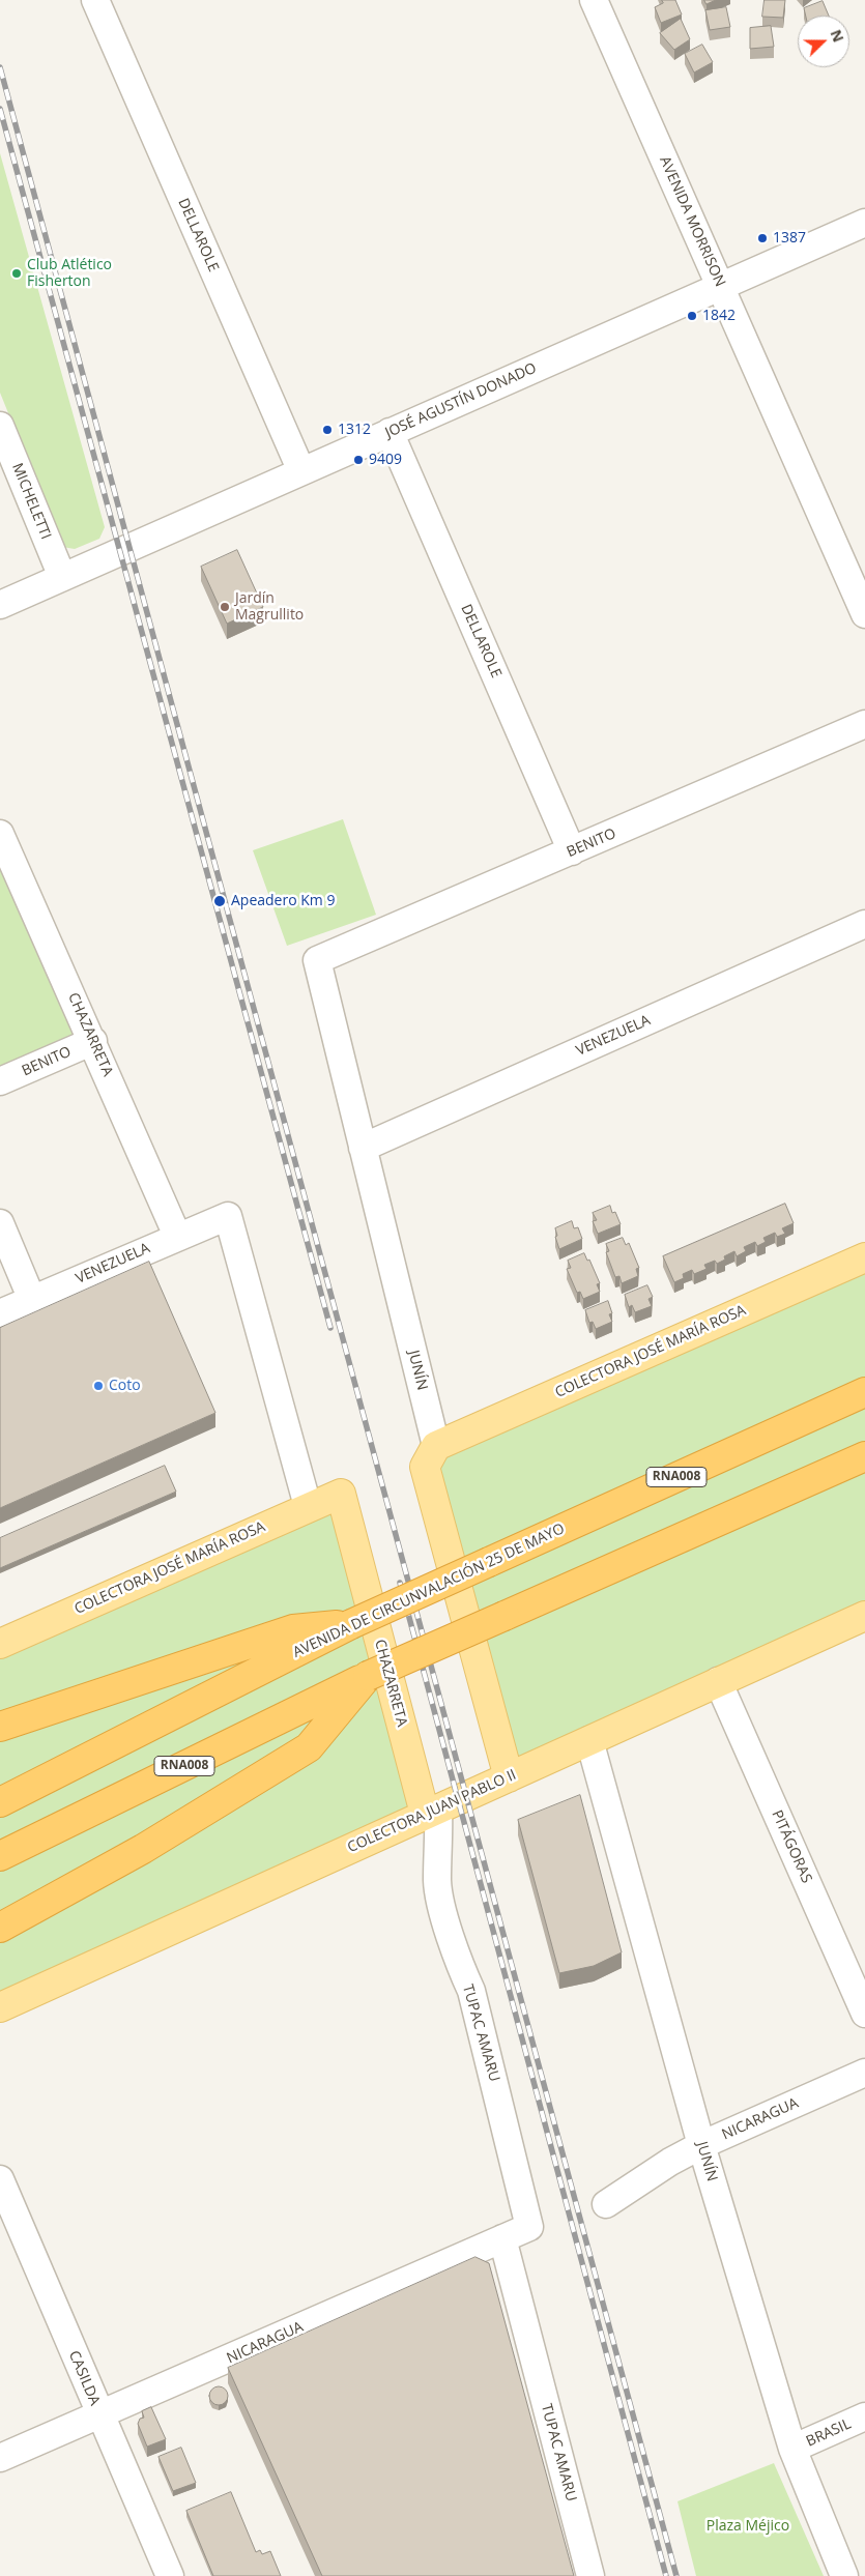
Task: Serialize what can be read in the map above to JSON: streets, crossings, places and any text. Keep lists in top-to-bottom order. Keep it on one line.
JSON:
{"streets":{"highway":["RNA008","AVENIDA DE CIRCUNVALACIÓN 25 DE MAYO"],"main road":["CHAZARRETA","COLECTORA JOSÉ MARÍA ROSA","COLECTORA JUAN PABLO II"],"street":["AVENIDA MORRISON","DELLAROLE","JOSÉ AGUSTÍN DONADO","MICHELETTI","BENITO","VENEZUELA","JUNÍN","PITÁGORAS","TUPAC AMARU","NICARAGUA","CASILDA","BRASIL"]},"crossings":[["AVENIDA MORRISON","JOSÉ AGUSTÍN DONADO"],["DELLAROLE","JOSÉ AGUSTÍN DONADO"],["DELLAROLE","BENITO"],["JOSÉ AGUSTÍN DONADO","MICHELETTI"],["BENITO","CHAZARRETA"],["BENITO","JUNÍN"],["CHAZARRETA","VENEZUELA"],["CHAZARRETA","COLECTORA JOSÉ MARÍA ROSA"],["CHAZARRETA","COLECTORA JUAN PABLO II"],["CHAZARRETA","TUPAC AMARU"],["VENEZUELA","COLECTORA JOSÉ MARÍA ROSA"],["VENEZUELA","JUNÍN"],["COLECTORA JOSÉ MARÍA ROSA","JUNÍN"],["JUNÍN","COLECTORA JUAN PABLO II"],["JUNÍN","NICARAGUA"],["JUNÍN","BRASIL"],["COLECTORA JUAN PABLO II","PITÁGORAS"],["COLECTORA JUAN PABLO II","TUPAC AMARU"],["TUPAC AMARU","NICARAGUA"],["NICARAGUA","CASILDA"]],"parks":["Plaza Méjico"],"places":["1387","Club Atlético Fisherton","1842","1312","9409","Jardín Magrullito","Apeadero Km 9","Coto"],"north":"right"}
